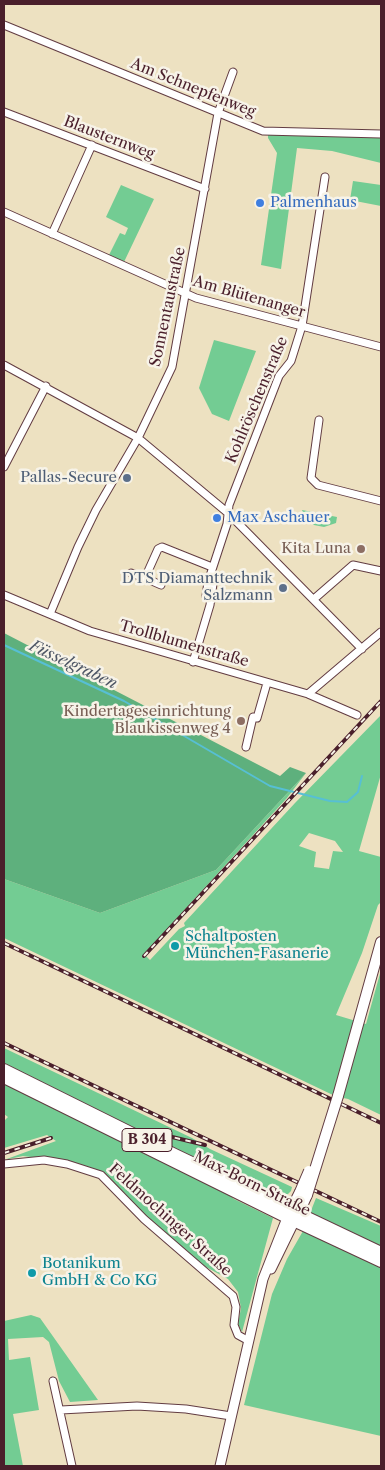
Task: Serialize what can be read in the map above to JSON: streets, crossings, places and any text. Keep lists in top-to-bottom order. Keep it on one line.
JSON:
{"streets":{"main road":["B 304","Max-Born-Straße"],"street":["Am Schnepfenweg","Blausternweg","Am Blütenanger","Sonnentaustraße","Kohlröschenstraße","Trollblumenstraße","Feldmochinger Straße"]},"crossings":[["Am Schnepfenweg","Sonnentaustraße"],["Blausternweg","Sonnentaustraße"],["Am Blütenanger","Sonnentaustraße"],["Am Blütenanger","Kohlröschenstraße"],["Sonnentaustraße","Trollblumenstraße"],["Kohlröschenstraße","Trollblumenstraße"]],"water":["Füsselgraben"],"places":["Palmenhaus","Pallas-Secure","Max Aschauer","Kita Luna","DTS Diamanttechnik Salzmann","Kindertageseinrichtung Blaukissenweg 4","Schaltposten München-Fasanerie","Botanikum GmbH & Co KG"]}
